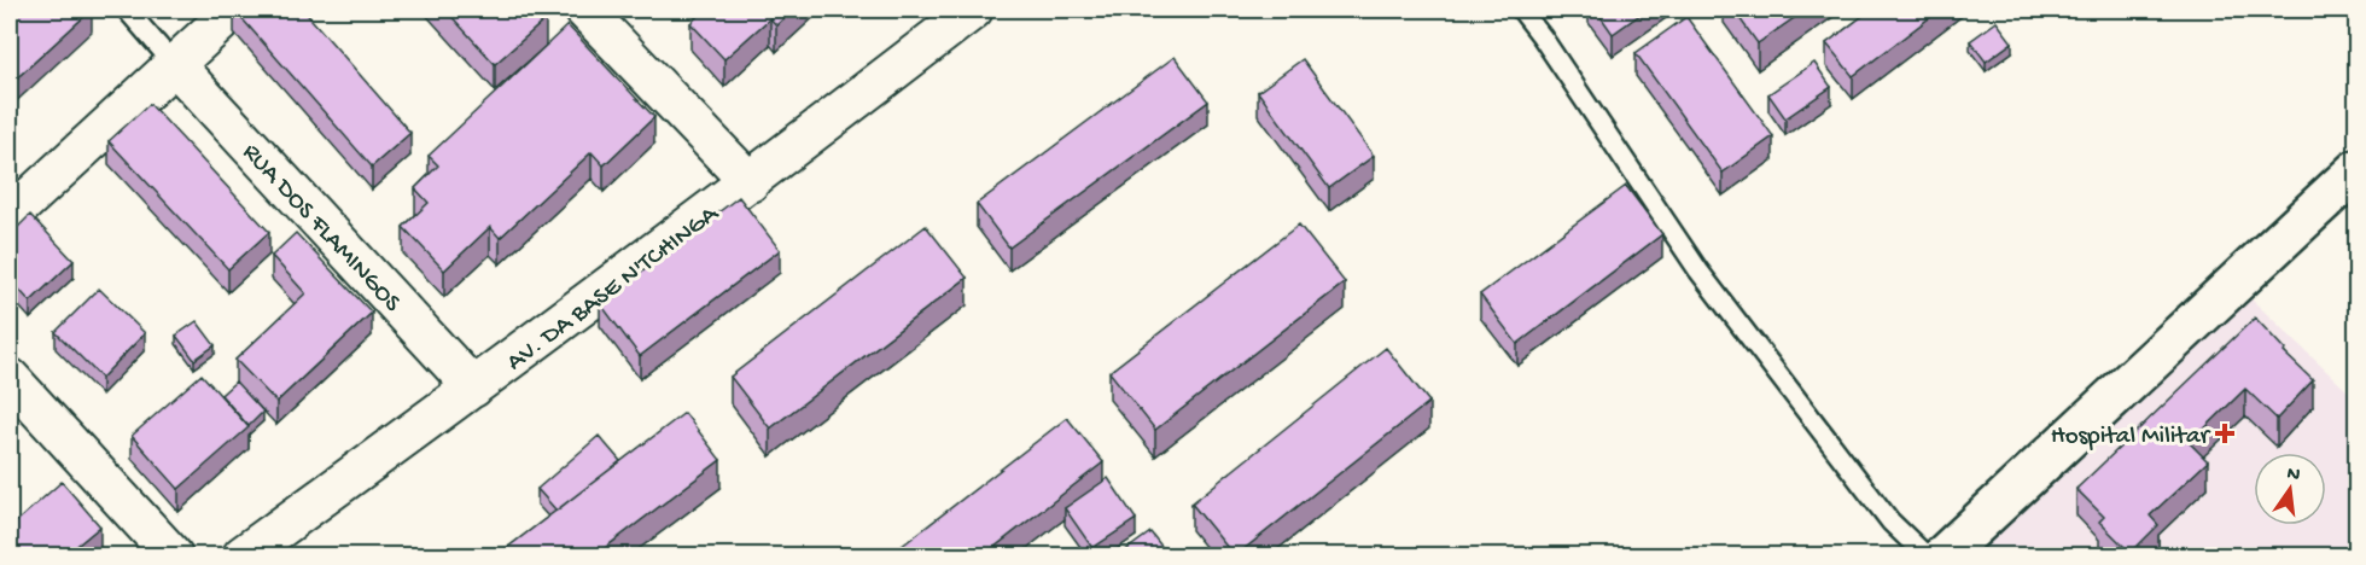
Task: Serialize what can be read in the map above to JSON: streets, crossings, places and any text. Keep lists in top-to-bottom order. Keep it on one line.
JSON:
{"streets":{"street":["RUA DOS FLAMINGOS","AV. DA BASE N'TCHINGA"]},"crossings":[["RUA DOS FLAMINGOS","AV. DA BASE N'TCHINGA"]],"places":{"health":["Hospital Militar"]},"north":"top"}
